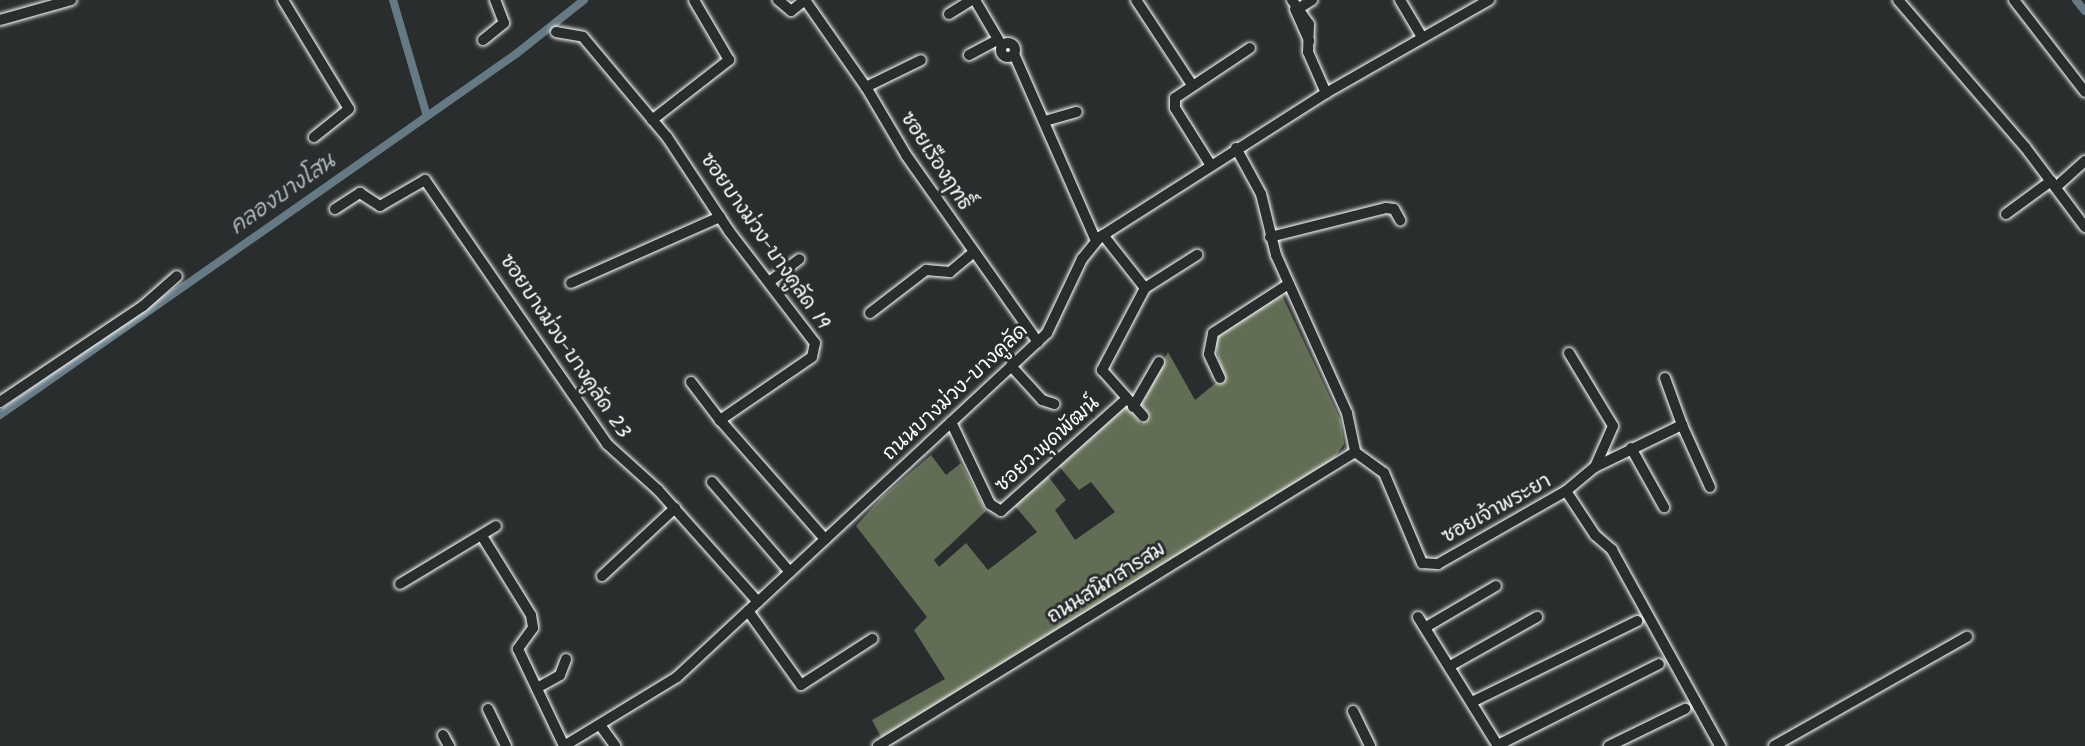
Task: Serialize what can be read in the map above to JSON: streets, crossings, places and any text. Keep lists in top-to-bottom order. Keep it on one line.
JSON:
{"streets":{"street":["ซอยเรืองฤทธิ์","ซอยบางม่วง-บางคูลัด 19","ซอยบางม่วง-บางคูลัด 23","ถนนบางม่วง-บางคูลัด","ซอยว.พุดพัฒน์","ซอยเจ้าพระยา","ถนนสนิทสารสม"]},"crossings":[["ซอยเรืองฤทธิ์","ถนนบางม่วง-บางคูลัด"],["ซอยบางม่วง-บางคูลัด 23","ถนนบางม่วง-บางคูลัด"],["ถนนบางม่วง-บางคูลัด","ซอยว.พุดพัฒน์"],["ซอยเจ้าพระยา","ถนนสนิทสารสม"]],"water":["คลองบางโสน"]}
